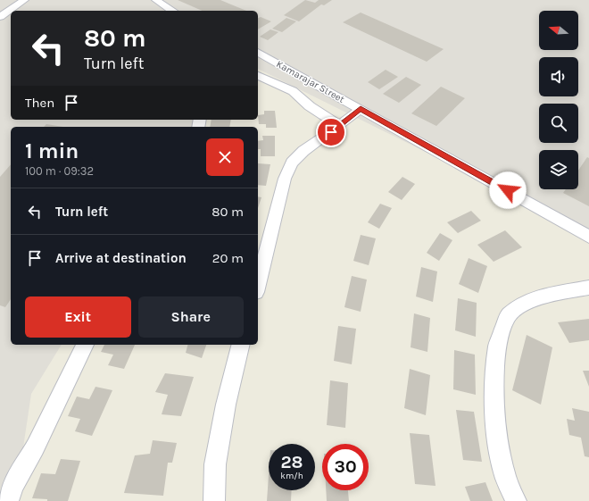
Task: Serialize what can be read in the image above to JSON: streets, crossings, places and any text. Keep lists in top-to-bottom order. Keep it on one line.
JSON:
{"streets":{"street":["Kamarajar Street"]},"north":"left","page":{"turn":["80 m","Turn left"],"then":"Then","heading":["1 min","100 m · 09:32"],"list":[{"name":"Turn left","value":"80 m"},{"name":"Arrive at destination","value":"20 m"}],"buttons":["Exit","Share"],"speed":"28 km/h","limit":"30"}}
